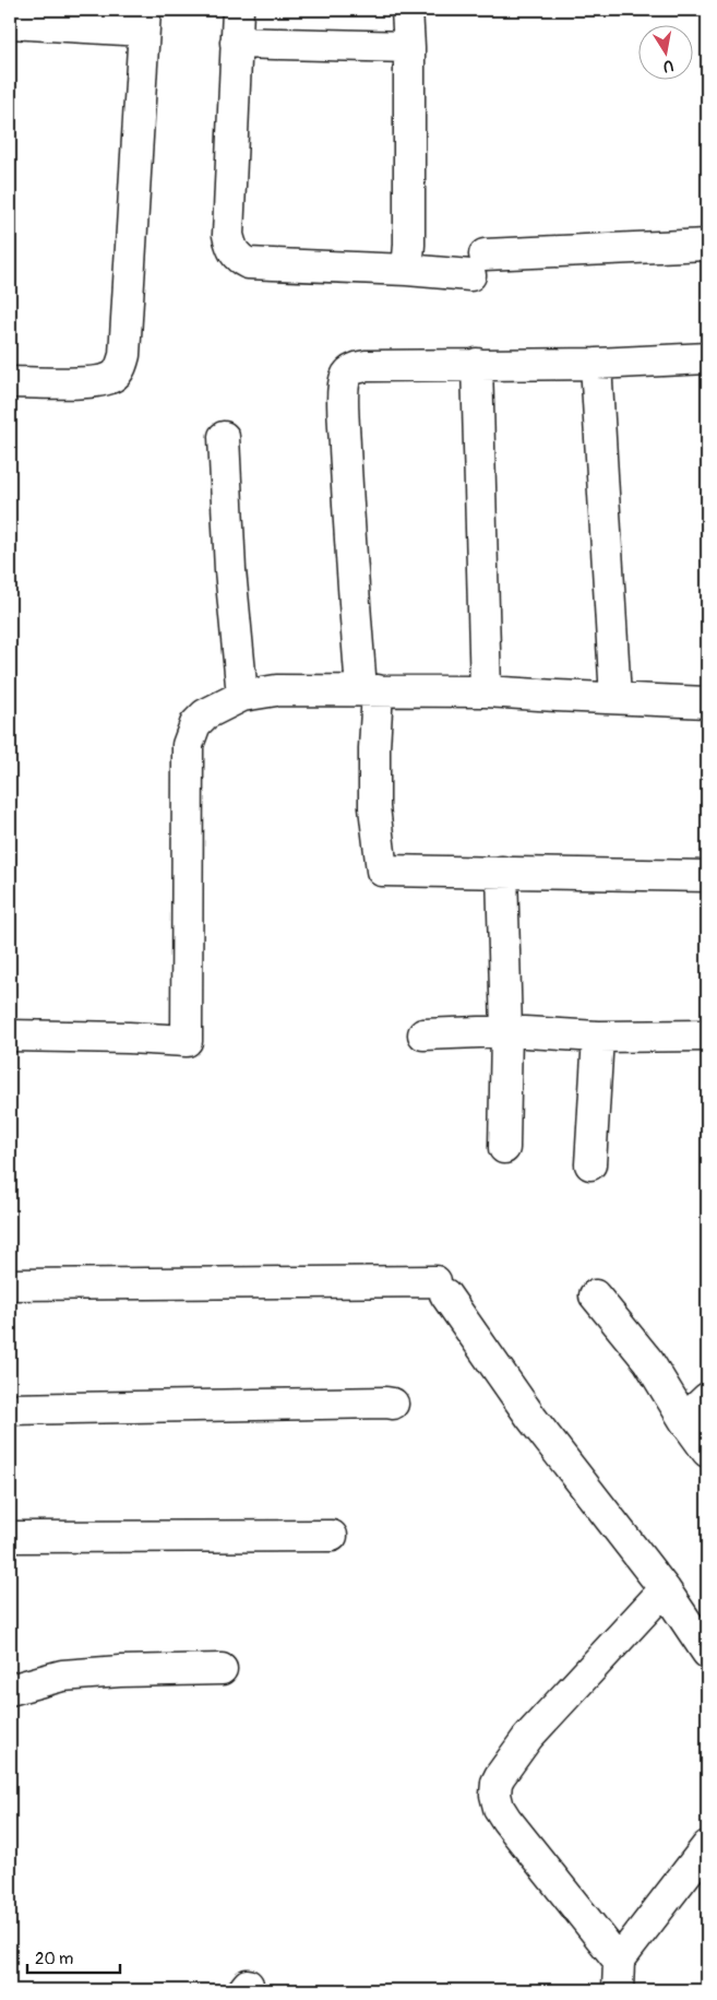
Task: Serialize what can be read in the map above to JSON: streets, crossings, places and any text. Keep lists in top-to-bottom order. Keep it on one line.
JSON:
{"scale_bar":"20 m","north":"bottom"}
